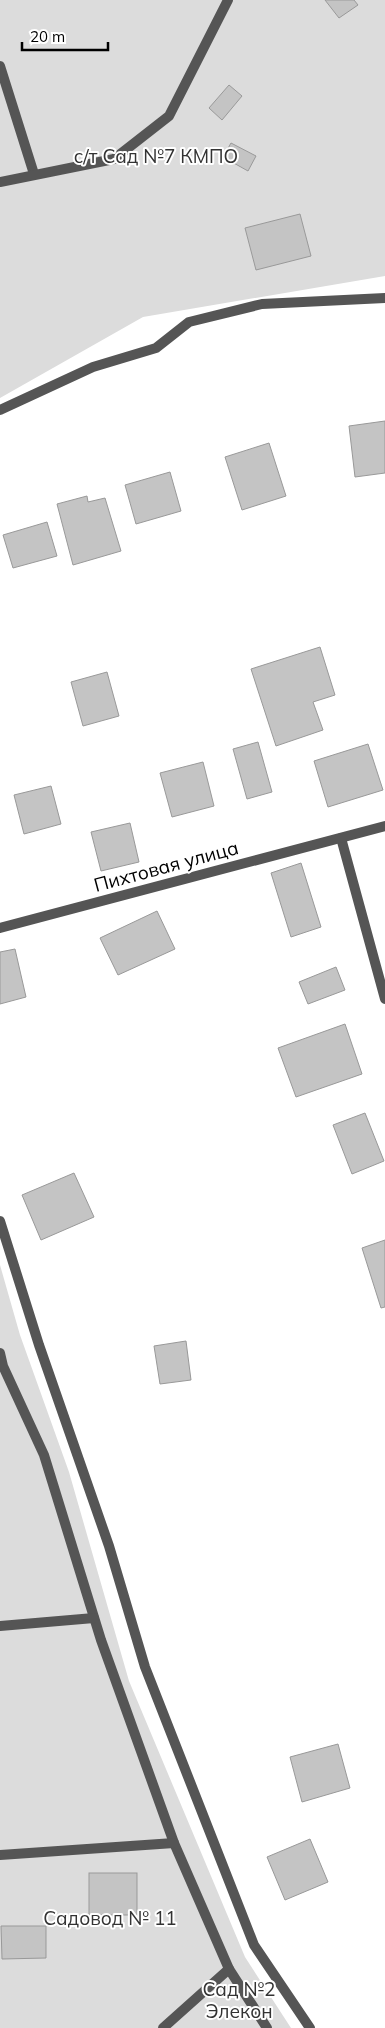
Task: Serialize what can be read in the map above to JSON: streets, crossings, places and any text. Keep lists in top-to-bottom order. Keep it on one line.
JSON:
{"streets":{"street":["Пихтовая улица"]},"parks":["с/т Сад №7 КМПО","Садовод № 11","Сад №2 Элекон"],"scale_bar":"20 m"}
